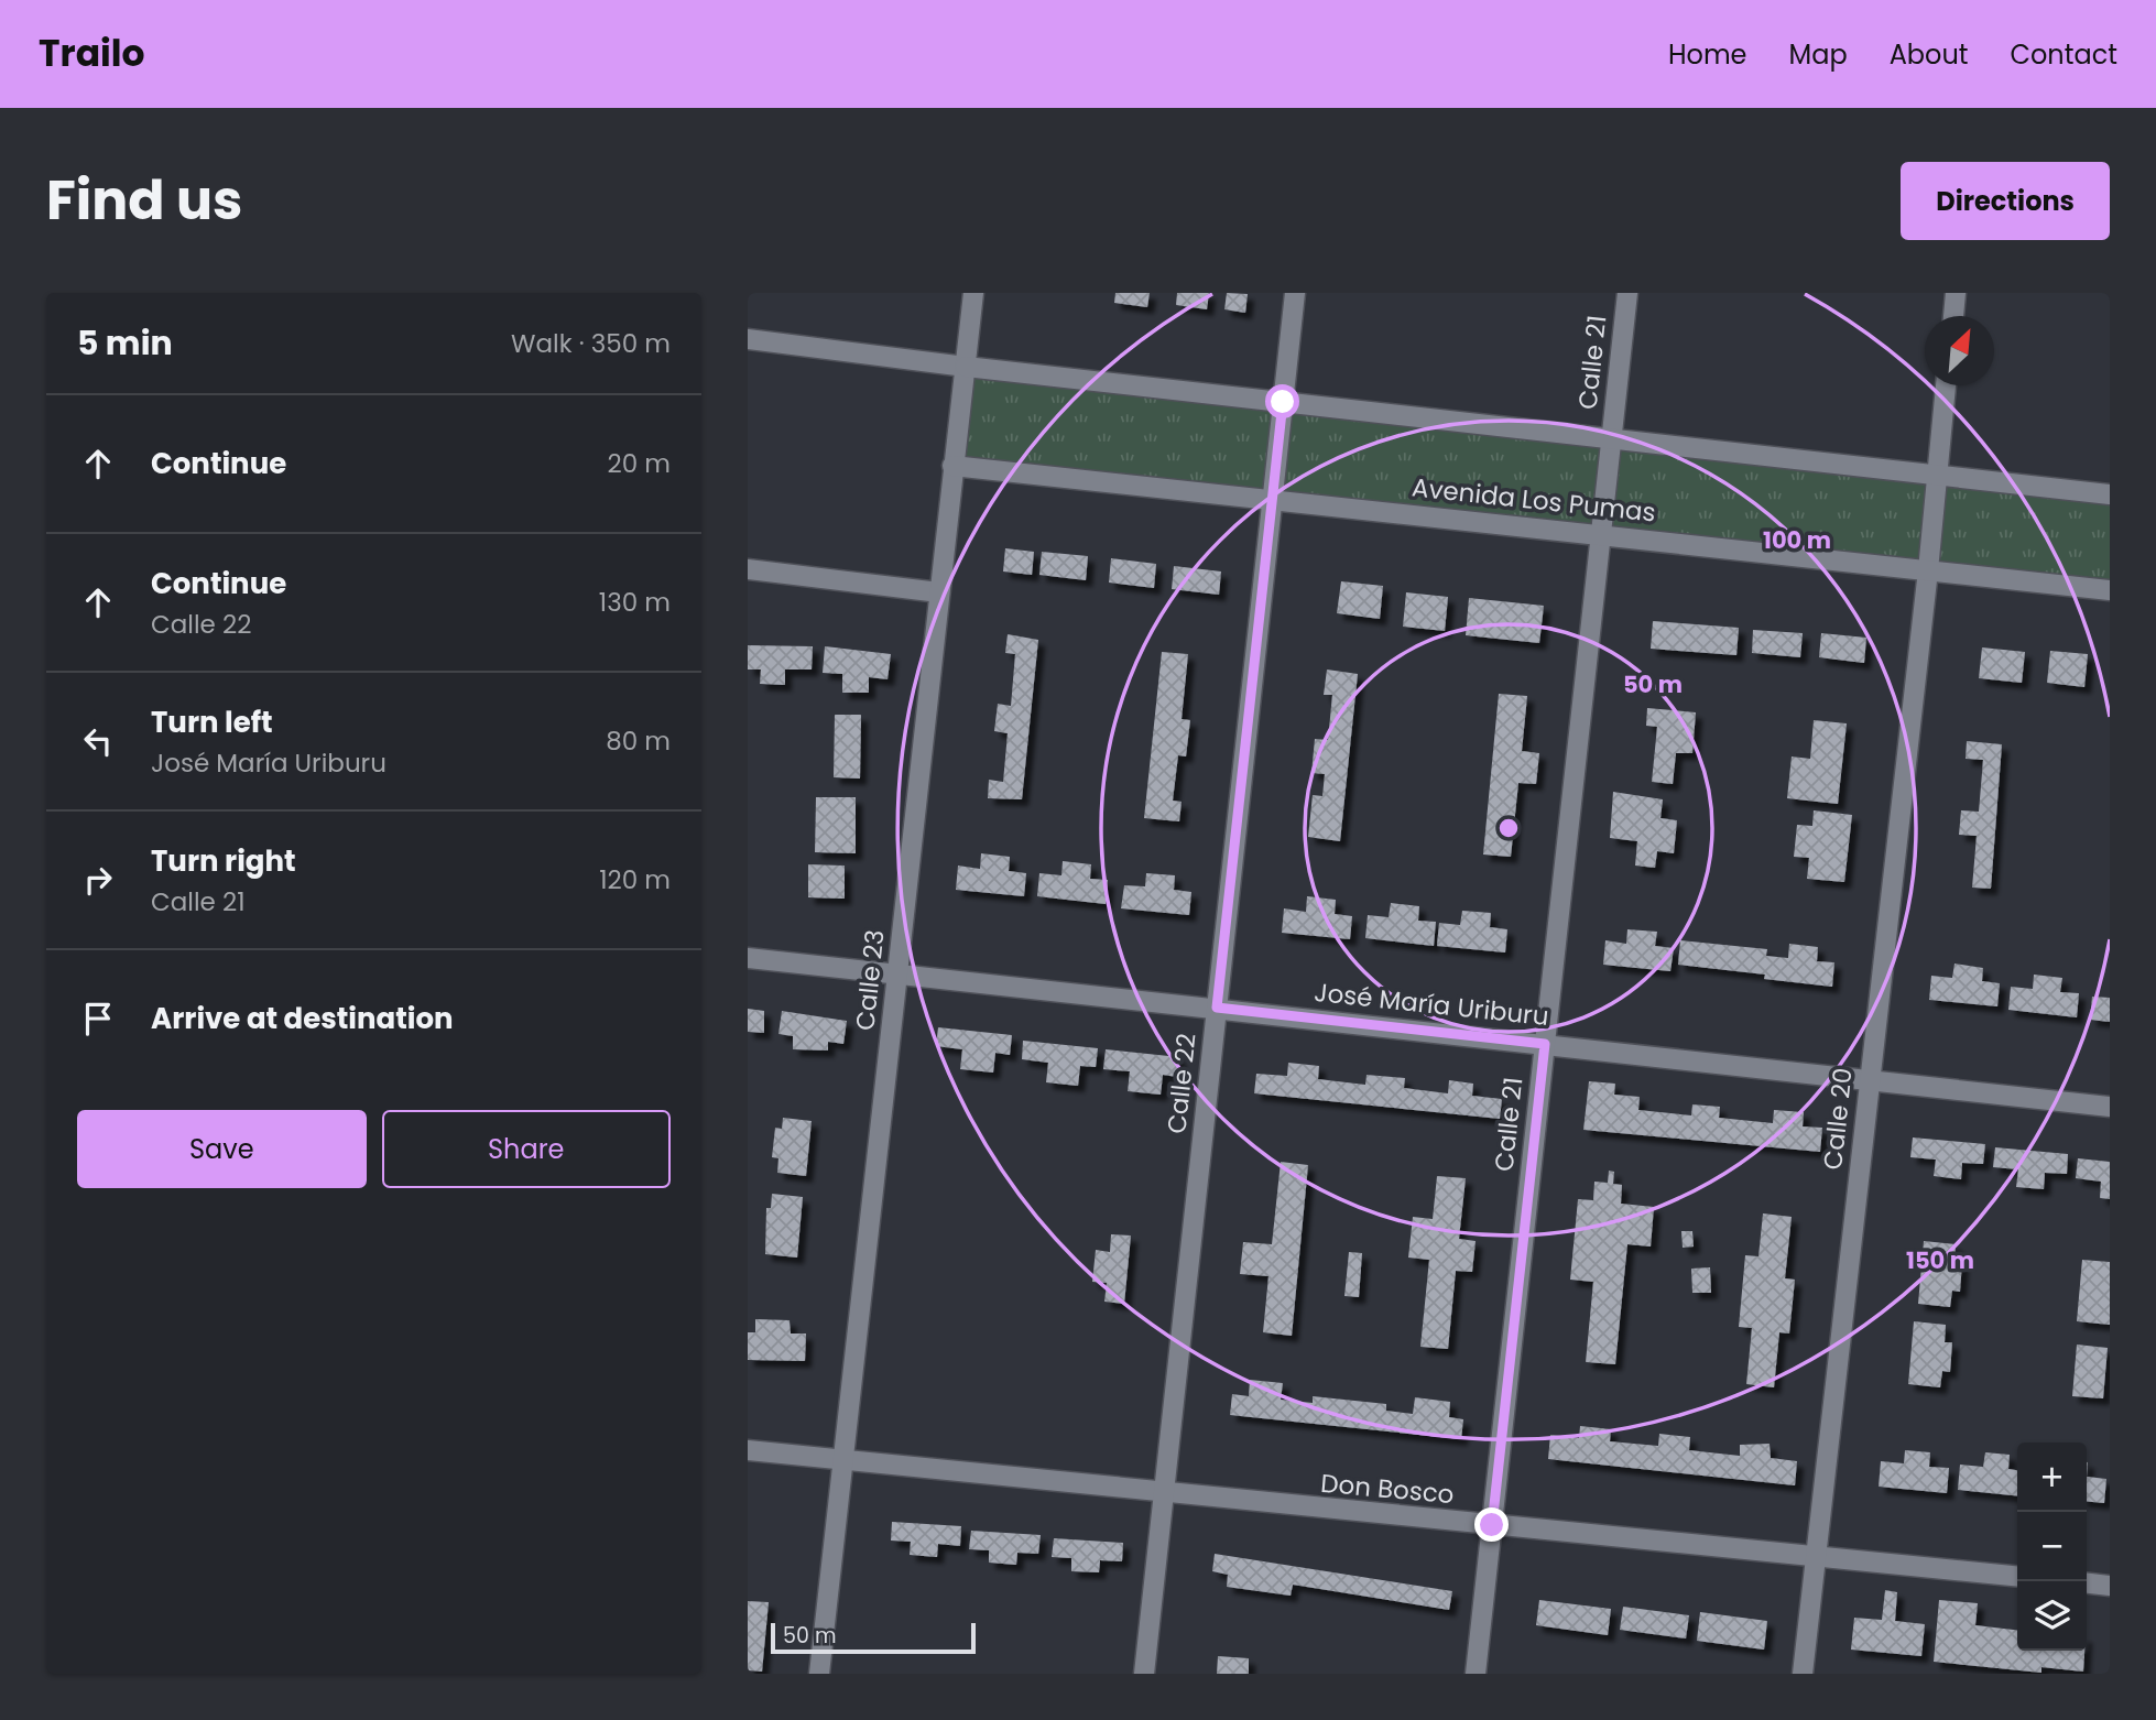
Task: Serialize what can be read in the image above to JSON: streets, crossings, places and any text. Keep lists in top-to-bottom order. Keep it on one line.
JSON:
{"streets":{"street":["Calle 21","Avenida Los Pumas","Calle 23","José María Uriburu","Calle 22","Calle 20","Don Bosco"]},"crossings":[["Calle 21","Avenida Los Pumas"],["Calle 21","José María Uriburu"],["Calle 21","Don Bosco"],["Avenida Los Pumas","Calle 23"],["Avenida Los Pumas","Calle 22"],["Avenida Los Pumas","Calle 20"],["Calle 23","José María Uriburu"],["Calle 23","Don Bosco"],["José María Uriburu","Calle 22"],["José María Uriburu","Calle 20"],["Calle 22","Don Bosco"],["Calle 20","Don Bosco"]],"scale_bar":"50 m","north":"top right","page":{"header":"Trailo","nav":["Home","Map","About","Contact"],"title":"Find us","buttons":["Directions",["Save","Share"]],"heading":["5 min","Walk · 350 m"],"list":[["Continue","20 m"],["Continue","Calle 22","130 m"],["Turn left","José María Uriburu","80 m"],["Turn right","Calle 21","120 m"],"Arrive at destination"],"map_buttons":["+","−"],"scale":"50 m"},"rings":["100 m","50 m","150 m"]}
